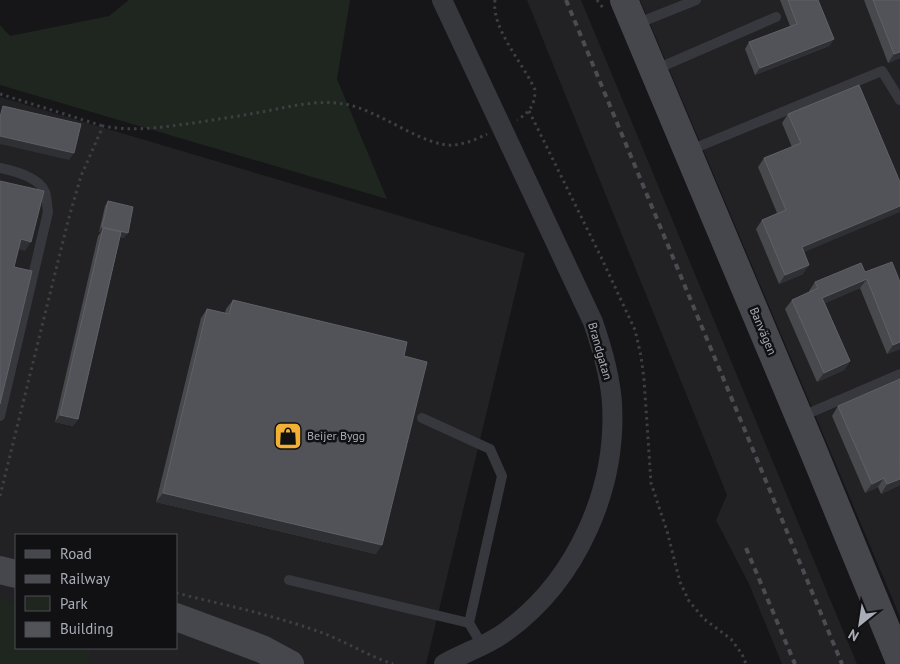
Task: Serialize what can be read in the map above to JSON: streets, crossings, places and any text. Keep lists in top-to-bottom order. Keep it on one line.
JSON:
{"streets":{"street":["Banvägen","Brandgatan"]},"places":{"shop":["Beijer Bygg"]},"legend":["Road","Railway","Park","Building"],"north":"bottom left"}
